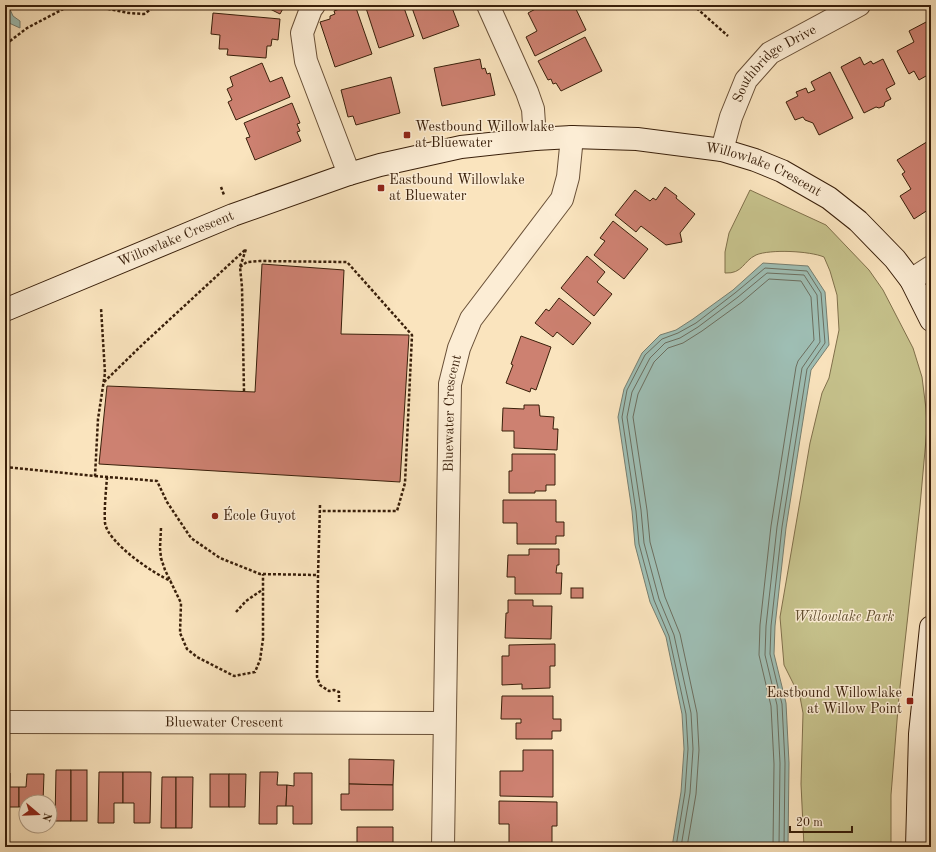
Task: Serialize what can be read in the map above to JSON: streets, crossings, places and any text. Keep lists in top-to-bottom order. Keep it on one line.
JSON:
{"streets":{"street":["Southbridge Drive","Willowlake Crescent","Bluewater Crescent"]},"crossings":[["Southbridge Drive","Willowlake Crescent"],["Willowlake Crescent","Bluewater Crescent"]],"parks":["Willowlake Park"],"places":{"transit":["Westbound Willowlake at Bluewater","Eastbound Willowlake at Bluewater","Eastbound Willowlake at Willow Point"],"other":["École Guyot"]},"scale_bar":"20 m","north":"right"}
